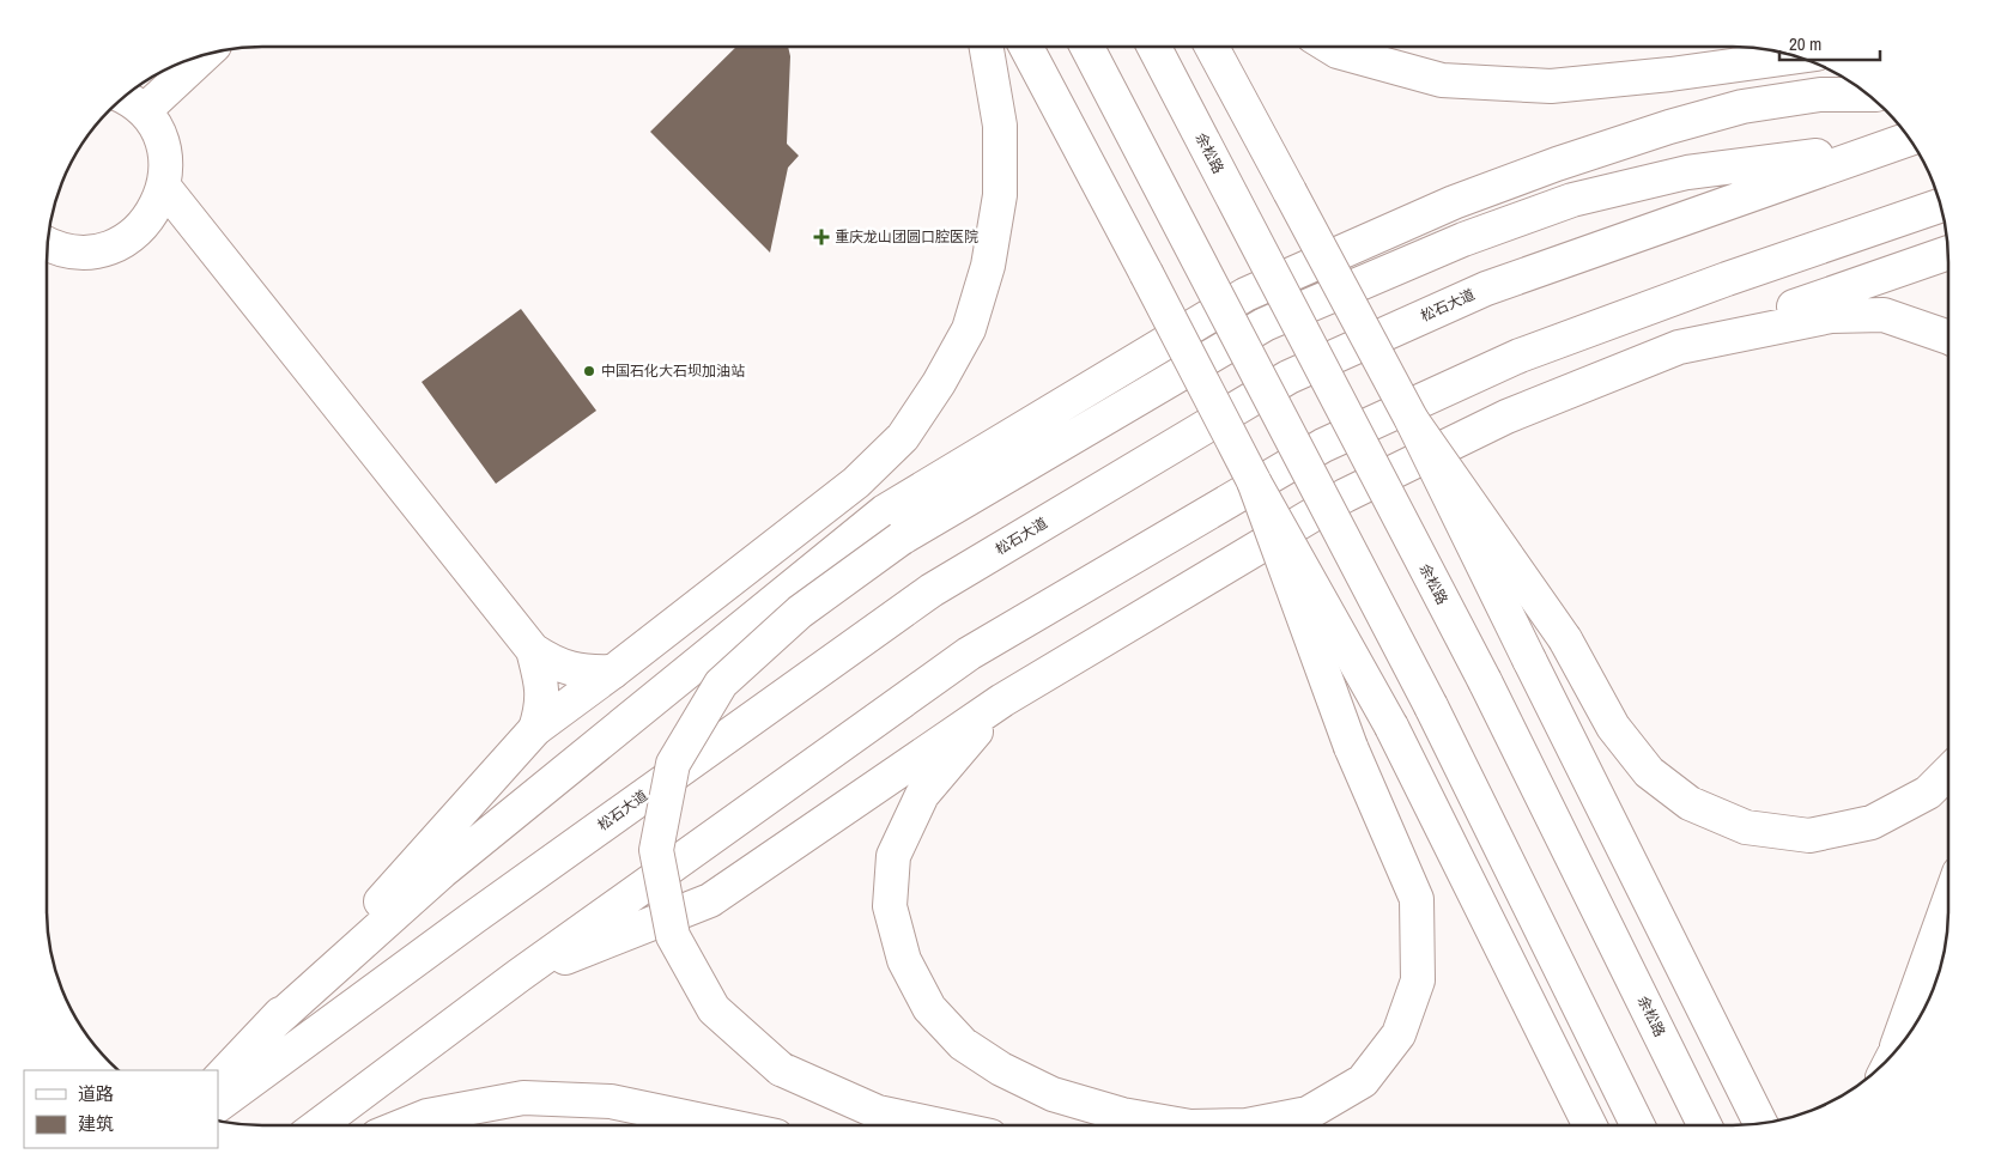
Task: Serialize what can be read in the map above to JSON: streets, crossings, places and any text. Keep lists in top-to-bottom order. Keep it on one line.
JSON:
{"streets":{"main road":["余松路","松石大道"]},"places":{"health":["重庆龙山团圆口腔医院"],"other":["中国石化大石坝加油站"]},"legend":["道路","建筑"],"scale_bar":"20 m"}
